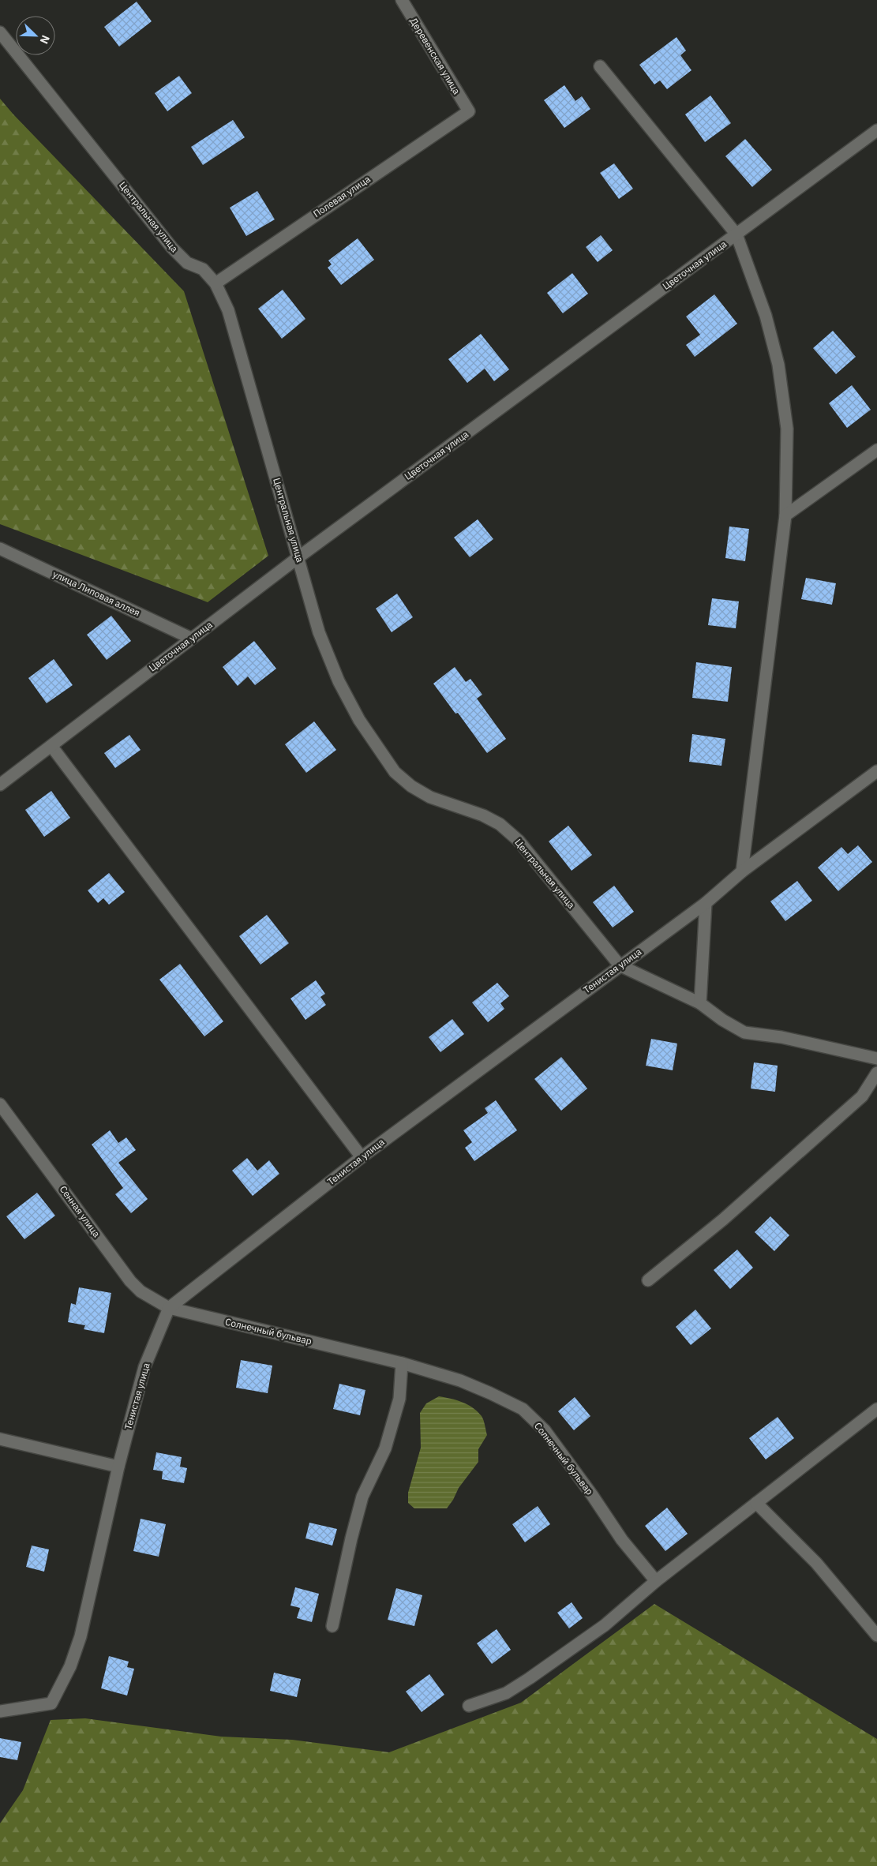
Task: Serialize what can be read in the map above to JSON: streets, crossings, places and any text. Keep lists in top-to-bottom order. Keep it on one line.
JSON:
{"streets":{"street":["Деревенская улица","Полевая улица","Центральная улица","Цветочная улица","улица Липовая аллея","Тенистая улица","Сенная улица","Солнечный бульвар"]},"crossings":[["Деревенская улица","Полевая улица"],["Полевая улица","Центральная улица"],["Центральная улица","Цветочная улица"],["Центральная улица","Тенистая улица"],["Цветочная улица","улица Липовая аллея"],["Тенистая улица","Сенная улица"],["Тенистая улица","Солнечный бульвар"],["Сенная улица","Солнечный бульвар"]],"north":"bottom right"}
